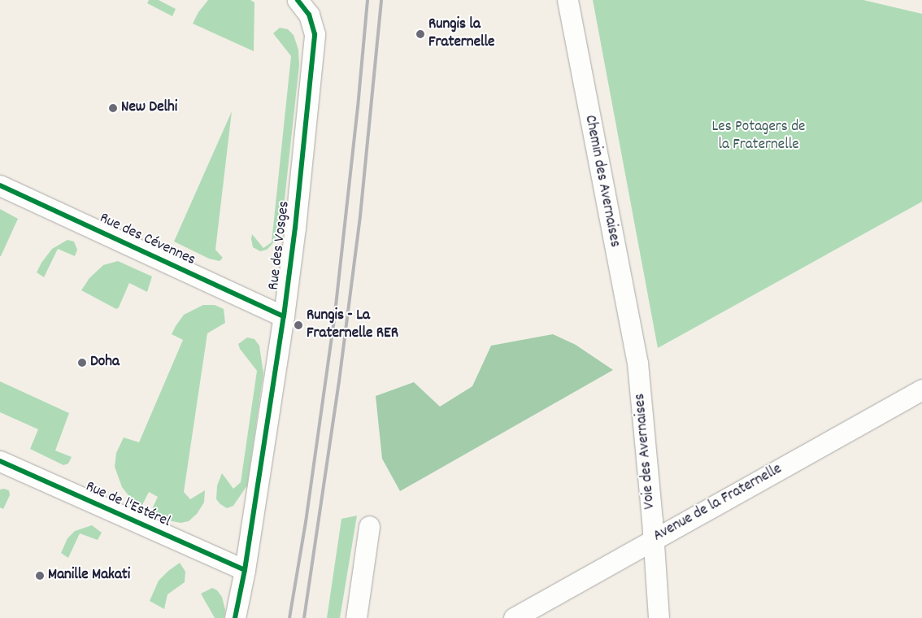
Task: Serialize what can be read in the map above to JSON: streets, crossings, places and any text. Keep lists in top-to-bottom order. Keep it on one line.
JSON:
{"streets":{"street":["Chemin des Avernaises","Rue des Cévennes","Rue des Vosges","Voie des Avernaises","Avenue de la Fraternelle","Rue de l'Estérel"]},"crossings":[["Chemin des Avernaises","Voie des Avernaises"],["Rue des Cévennes","Rue des Vosges"],["Rue des Vosges","Rue de l'Estérel"],["Voie des Avernaises","Avenue de la Fraternelle"]],"parks":["Les Potagers de la Fraternelle"],"places":["Rungis la Fraternelle","New Delhi","Rungis - La Fraternelle RER","Doha","Manille Makati"]}
